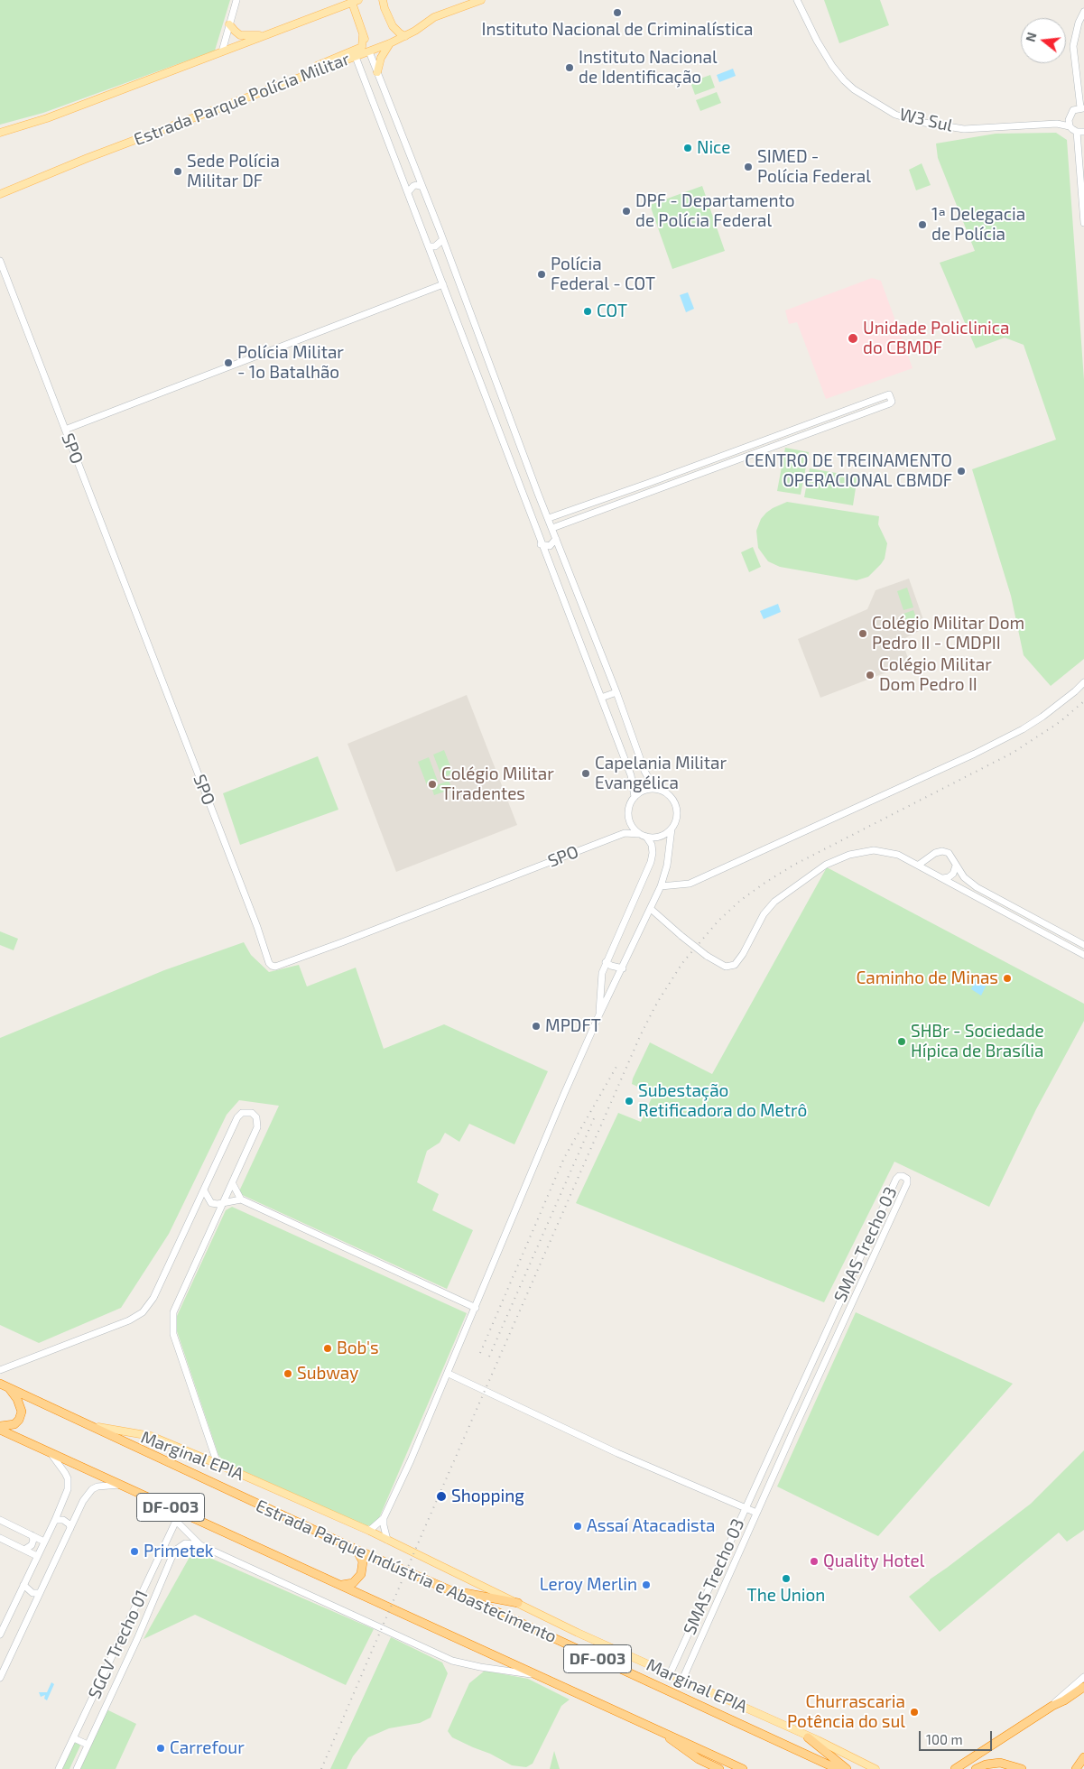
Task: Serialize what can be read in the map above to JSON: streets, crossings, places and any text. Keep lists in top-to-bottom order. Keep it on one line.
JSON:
{"streets":{"highway":["DF-003","Estrada Parque Indústria e Abastecimento"],"main road":["Estrada Parque Polícia Militar","Marginal EPIA"],"street":["W3 Sul","SPO","SMAS Trecho 03","SGCV Trecho 01"]},"crossings":[["SMAS Trecho 03","Marginal EPIA"],["Marginal EPIA","Estrada Parque Indústria e Abastecimento"]],"places":["Instituto Nacional de Criminalística","Instituto Nacional de Identificação","Nice","SIMED - Polícia Federal","Sede Polícia Militar DF","DPF - Departamento de Polícia Federal","1ª Delegacia de Polícia","Polícia Federal - COT","COT","Unidade Policlinica do CBMDF","Polícia Militar - 1o Batalhão","CENTRO DE TREINAMENTO OPERACIONAL CBMDF","Colégio Militar Dom Pedro II - CMDPII","Colégio Militar Dom Pedro II","Capelania Militar Evangélica","Colégio Militar Tiradentes","Caminho de Minas","MPDFT","SHBr - Sociedade Hípica de Brasília","Subestação Retificadora do Metrô","Bob's","Subway","Shopping","Assaí Atacadista","Primetek","Quality Hotel","The Union","Leroy Merlin","Churrascaria Potência do sul","Carrefour"],"scale_bar":"100 m","north":"left"}
